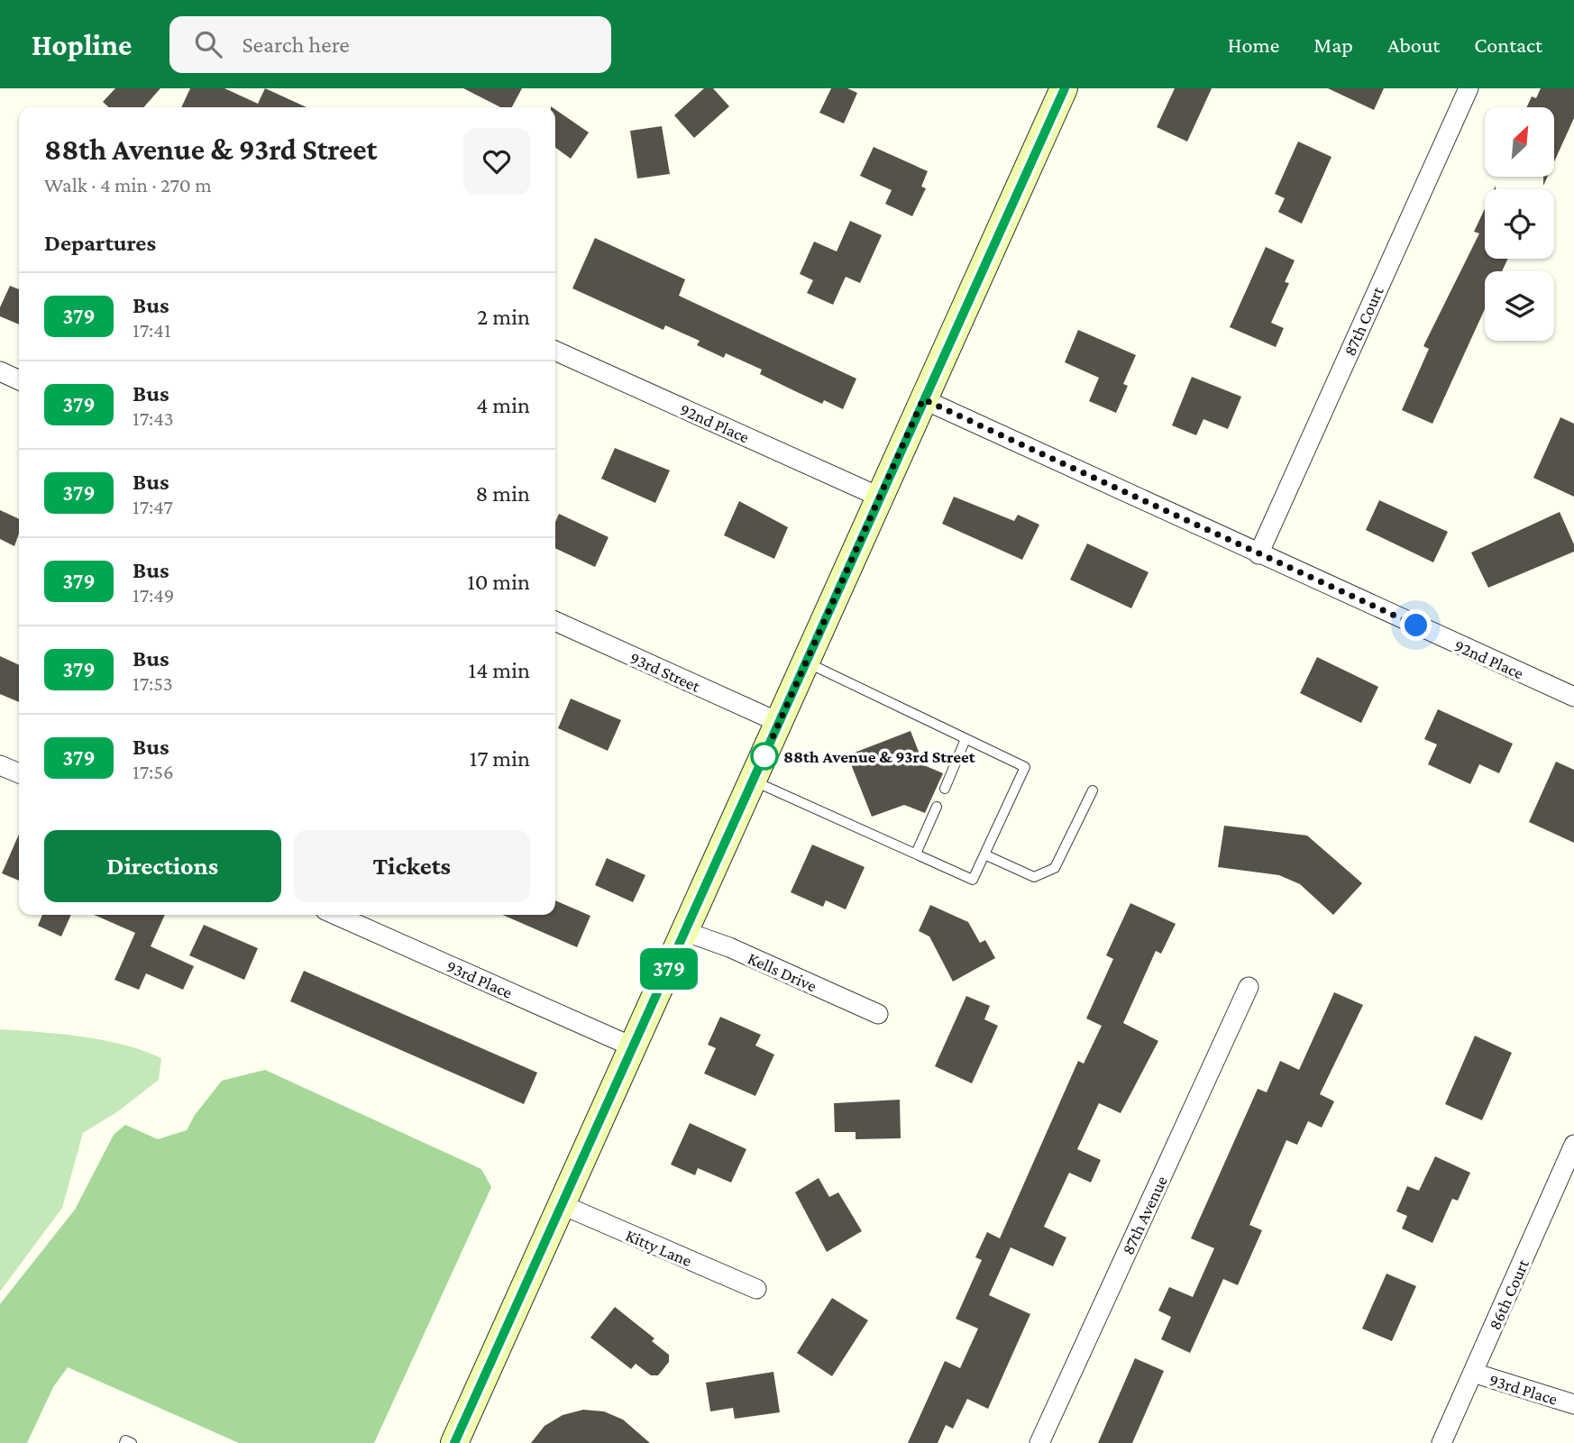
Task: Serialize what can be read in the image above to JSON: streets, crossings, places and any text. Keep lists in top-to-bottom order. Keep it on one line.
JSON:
{"streets":{"street":["87th Court","92nd Place","93rd Street","Kells Drive","93rd Place","87th Avenue","Kitty Lane","86th Court"]},"crossings":[["87th Court","92nd Place"],["93rd Place","86th Court"]],"places":["88th Avenue & 93rd Street"],"lines":["bus line 379"],"north":"top right","page":{"header":"Hopline","search":"Search here","nav":["Home","Map","About","Contact"],"on_map":"379","heading":[["88th Avenue & 93rd Street","Walk · 4 min · 270 m"],"Departures"],"list":[{"mark":"379","name":"Bus","note":"17:41","value":"2 min"},{"mark":"379","name":"Bus","note":"17:43","value":"4 min"},{"mark":"379","name":"Bus","note":"17:47","value":"8 min"},{"mark":"379","name":"Bus","note":"17:49","value":"10 min"},{"mark":"379","name":"Bus","note":"17:53","value":"14 min"},{"mark":"379","name":"Bus","note":"17:56","value":"17 min"}],"buttons":["Directions","Tickets"]}}
